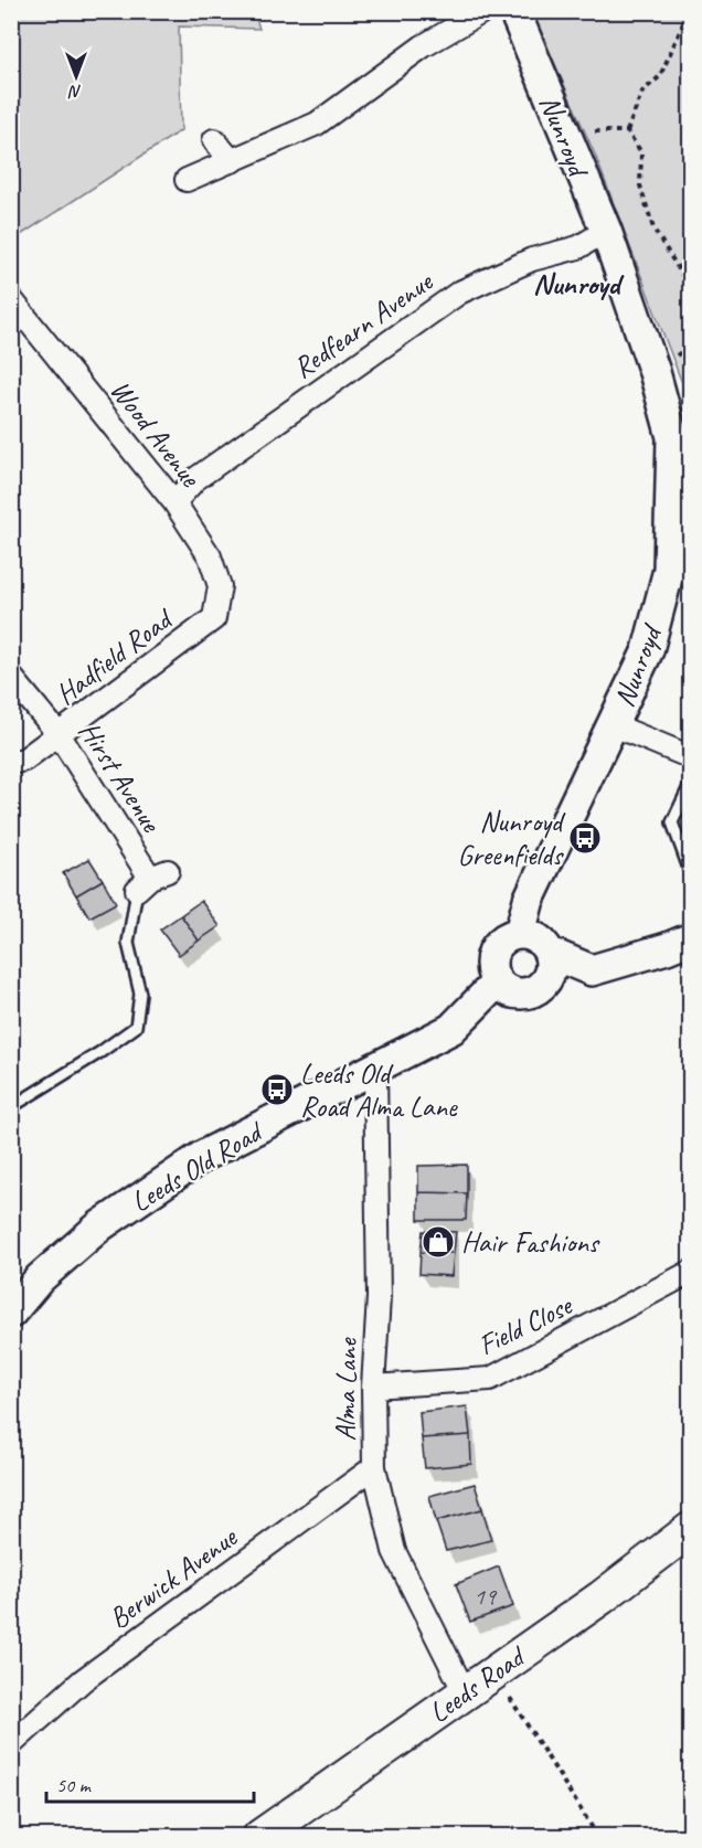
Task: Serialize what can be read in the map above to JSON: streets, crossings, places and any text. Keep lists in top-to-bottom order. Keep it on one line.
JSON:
{"streets":{"main road":["Leeds Road"],"street":["Nunroyd","Redfearn Avenue","Wood Avenue","Hadfield Road","Hirst Avenue","Leeds Old Road","Field Close","Alma Lane","Berwick Avenue"]},"crossings":[["Nunroyd","Redfearn Avenue"],["Nunroyd","Leeds Old Road"],["Redfearn Avenue","Wood Avenue"],["Wood Avenue","Hadfield Road"],["Hadfield Road","Hirst Avenue"],["Leeds Old Road","Alma Lane"],["Field Close","Alma Lane"],["Alma Lane","Berwick Avenue"],["Alma Lane","Leeds Road"]],"districts":["Nunroyd"],"places":{"bus stop":["Nunroyd Greenfields","Leeds Old Road Alma Lane"],"shop":["Hair Fashions"]},"house_numbers":["19"],"scale_bar":"50 m","north":"bottom"}
